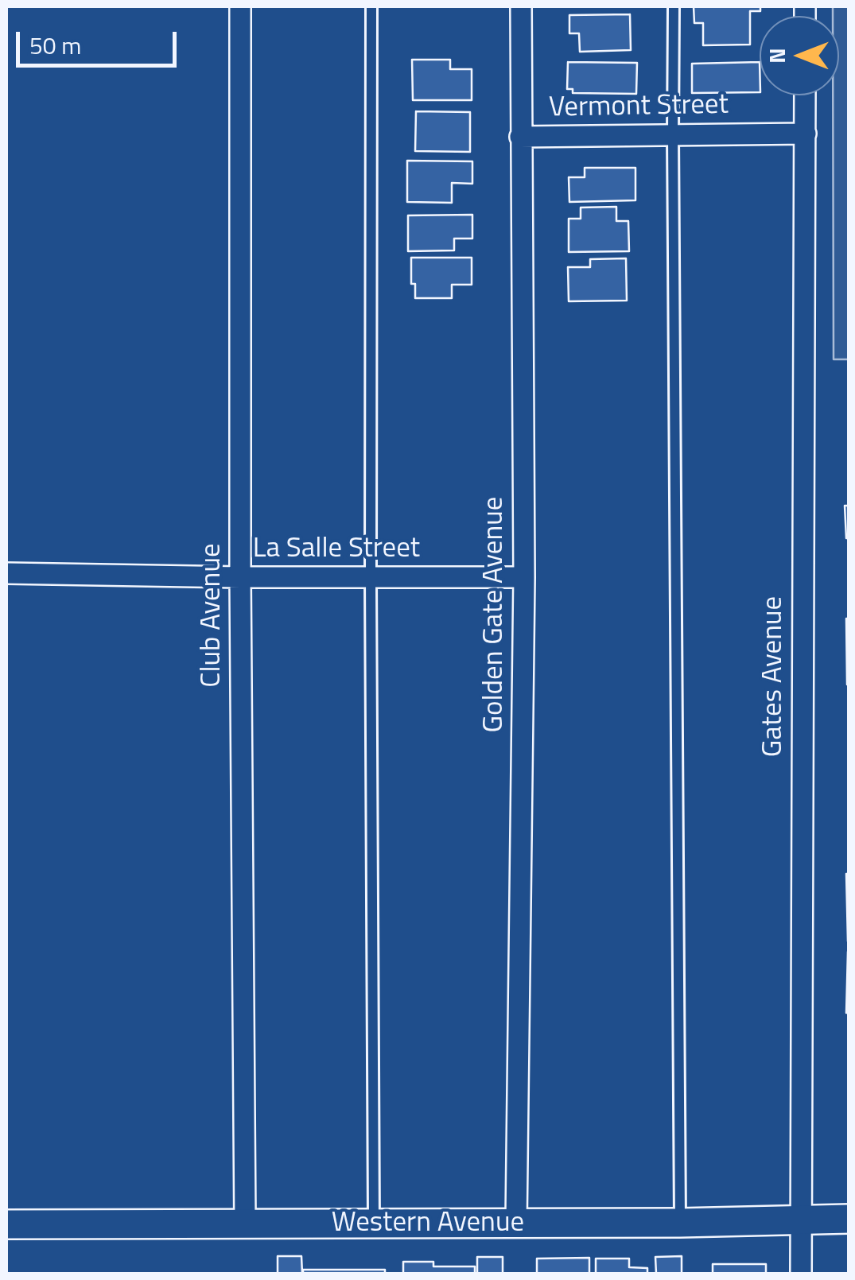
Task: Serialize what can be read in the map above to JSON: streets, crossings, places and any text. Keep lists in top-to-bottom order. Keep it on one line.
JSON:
{"streets":{"street":["Vermont Street","La Salle Street","Golden Gate Avenue","Club Avenue","Gates Avenue","Western Avenue"]},"crossings":[["Vermont Street","Golden Gate Avenue"],["Vermont Street","Gates Avenue"],["La Salle Street","Golden Gate Avenue"],["La Salle Street","Club Avenue"],["Golden Gate Avenue","Western Avenue"],["Club Avenue","Western Avenue"],["Gates Avenue","Western Avenue"]],"scale_bar":"50 m","north":"left"}
